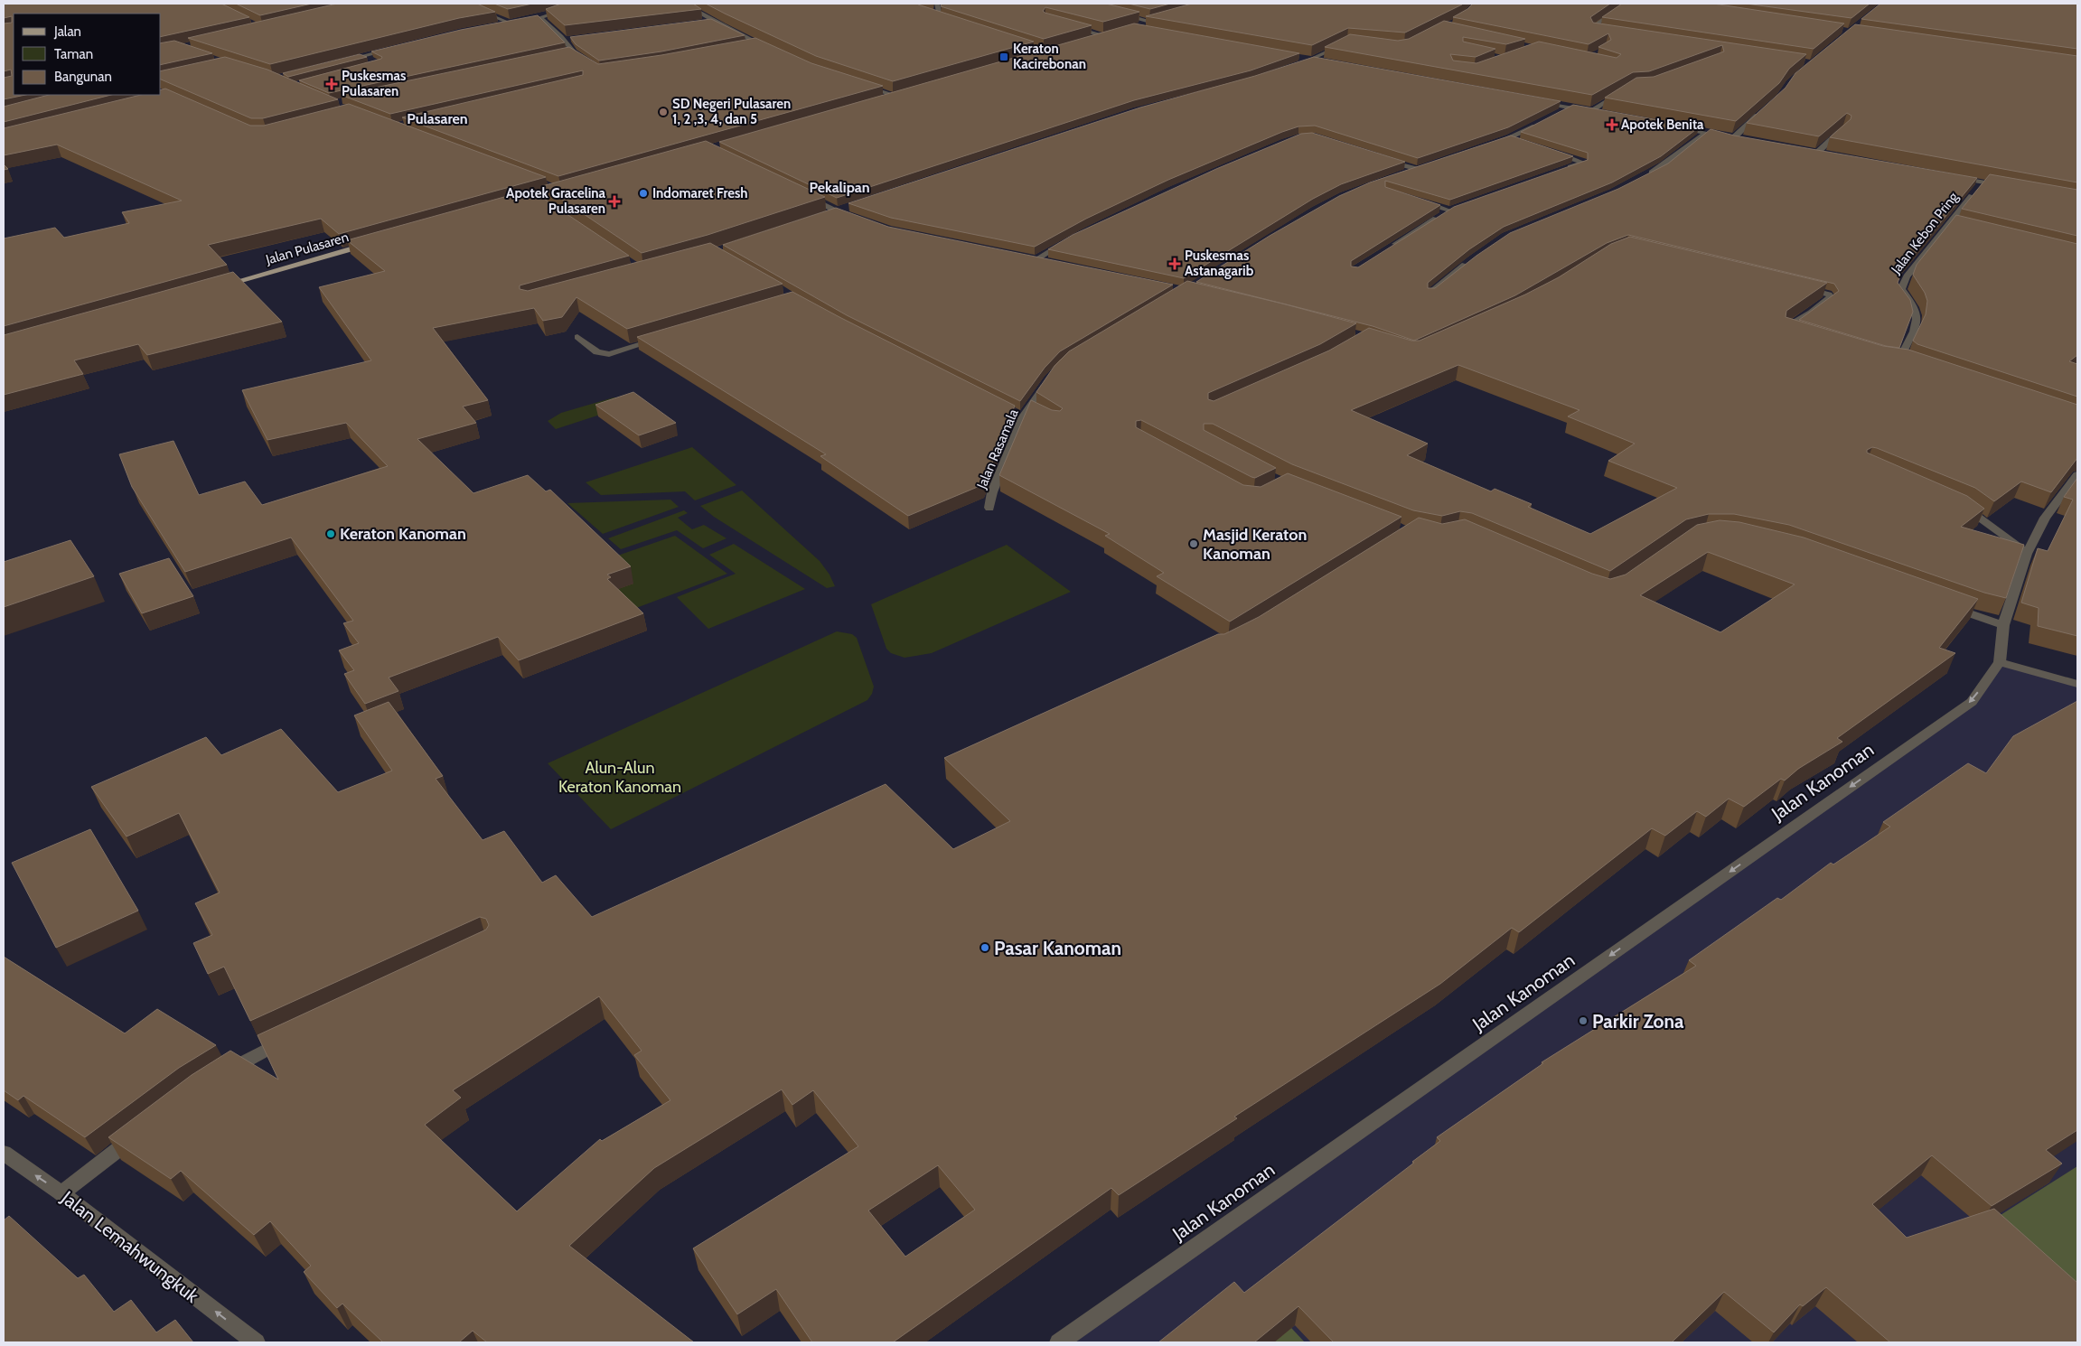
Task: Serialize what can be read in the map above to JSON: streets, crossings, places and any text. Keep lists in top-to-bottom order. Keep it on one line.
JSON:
{"streets":{"main road":["Jalan Pulasaren"],"street":["Jalan Kebon Pring","Jalan Rasamala","Jalan Kanoman","Jalan Lemahwungkuk"]},"one_way":["Jalan Kanoman","Jalan Lemahwungkuk"],"districts":["Pulasaren","Pekalipan"],"parks":["Alun-Alun Keraton Kanoman"],"places":{"transit":["Keraton Kacirebonan"],"health":["Puskesmas Pulasaren","Apotek Benita","Apotek Gracelina Pulasaren","Puskesmas Astanagarib"],"other":["SD Negeri Pulasaren 1, 2 ,3, 4, dan 5","Indomaret Fresh","Keraton Kanoman","Masjid Keraton Kanoman","Pasar Kanoman","Parkir Zona"]},"legend":["Jalan","Taman","Bangunan"]}
